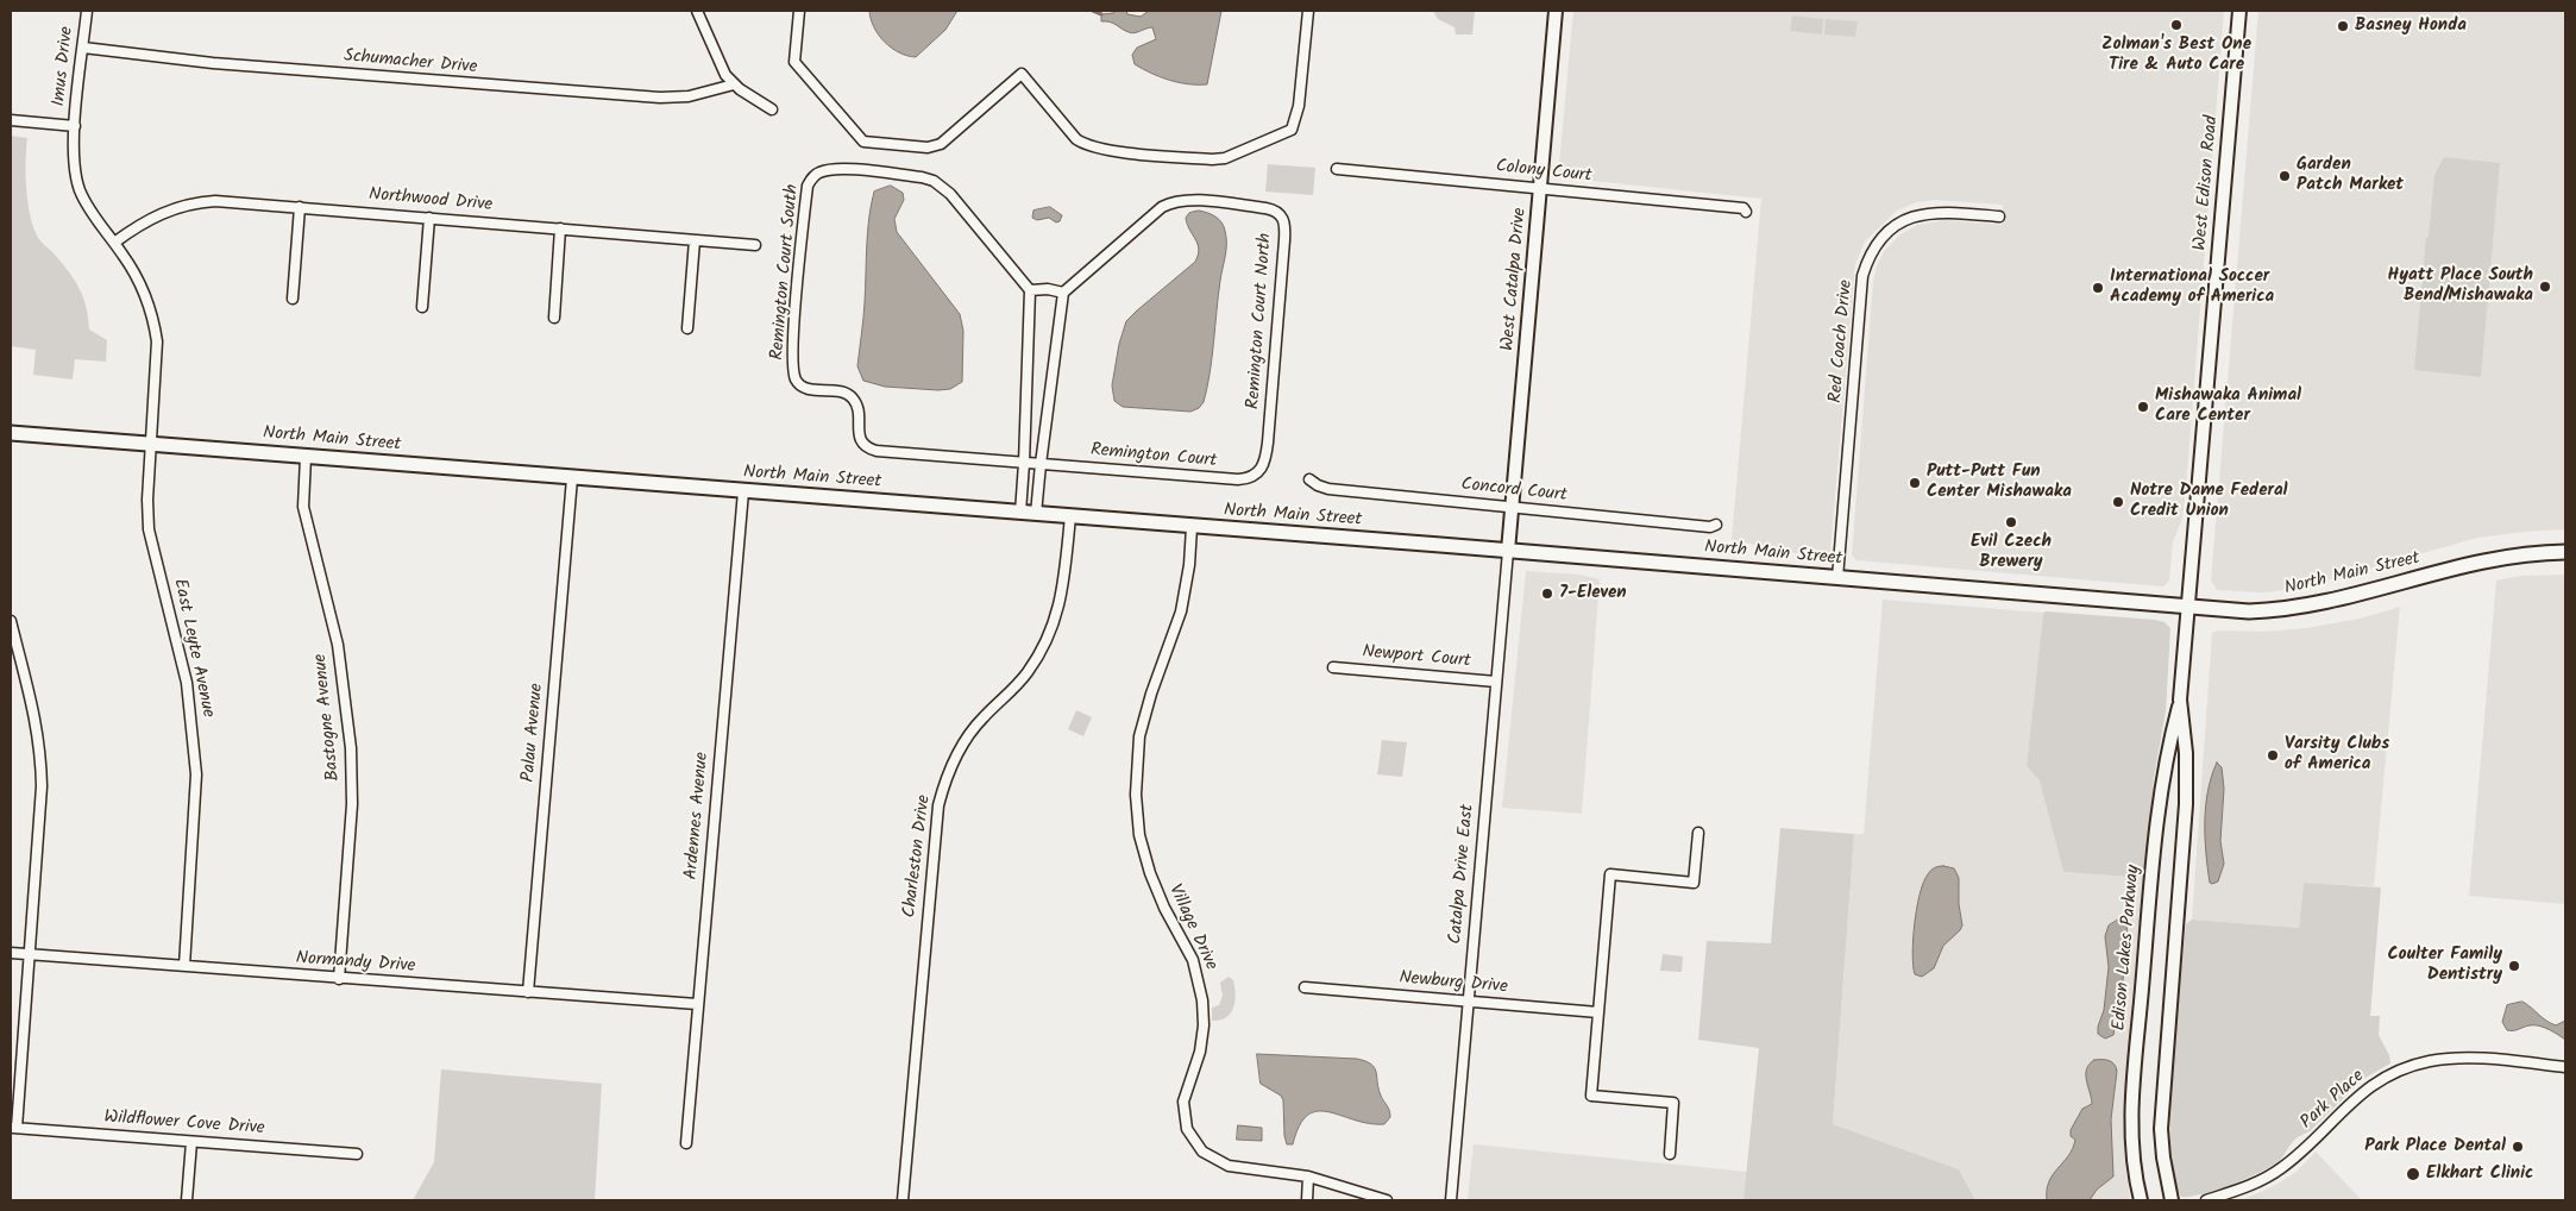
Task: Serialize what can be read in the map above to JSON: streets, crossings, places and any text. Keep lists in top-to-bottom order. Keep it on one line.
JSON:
{"streets":{"main road":["North Main Street"],"street":["Schumacher Drive","Imus Drive","Colony Court","West Edison Road","Northwood Drive","Remington Court South","West Catalpa Drive","Remington Court North","Red Coach Drive","Remington Court","Concord Court","East Leyte Avenue","Newport Court","Bastogne Avenue","Palau Avenue","Ardennes Avenue","Charleston Drive","Catalpa Drive East","Village Drive","Edison Lakes Parkway","Normandy Drive","Newburg Drive","Park Place","Wildflower Cove Drive"]},"crossings":[["Schumacher Drive","Imus Drive"],["Imus Drive","Northwood Drive"],["Imus Drive","East Leyte Avenue"],["Colony Court","West Catalpa Drive"],["West Edison Road","North Main Street"],["West Edison Road","Edison Lakes Parkway"],["Northwood Drive","East Leyte Avenue"],["Remington Court South","Remington Court"],["West Catalpa Drive","North Main Street"],["West Catalpa Drive","Concord Court"],["West Catalpa Drive","Catalpa Drive East"],["Remington Court North","Remington Court"],["Red Coach Drive","North Main Street"],["North Main Street","East Leyte Avenue"],["North Main Street","Bastogne Avenue"],["North Main Street","Palau Avenue"],["North Main Street","Ardennes Avenue"],["North Main Street","Charleston Drive"],["North Main Street","Catalpa Drive East"],["North Main Street","Village Drive"],["North Main Street","Edison Lakes Parkway"],["East Leyte Avenue","Normandy Drive"],["Newport Court","Catalpa Drive East"],["Bastogne Avenue","Normandy Drive"],["Palau Avenue","Normandy Drive"],["Ardennes Avenue","Normandy Drive"],["Catalpa Drive East","Newburg Drive"]],"places":["Zolman's Best One Tire & Auto Care","Basney Honda","Garden Patch Market","Hyatt Place South Bend/Mishawaka","International Soccer Academy of America","Mishawaka Animal Care Center","Putt-Putt Fun Center Mishawaka","Notre Dame Federal Credit Union","Evil Czech Brewery","7-Eleven","Varsity Clubs of America","Coulter Family Dentistry","Park Place Dental","Elkhart Clinic"]}
